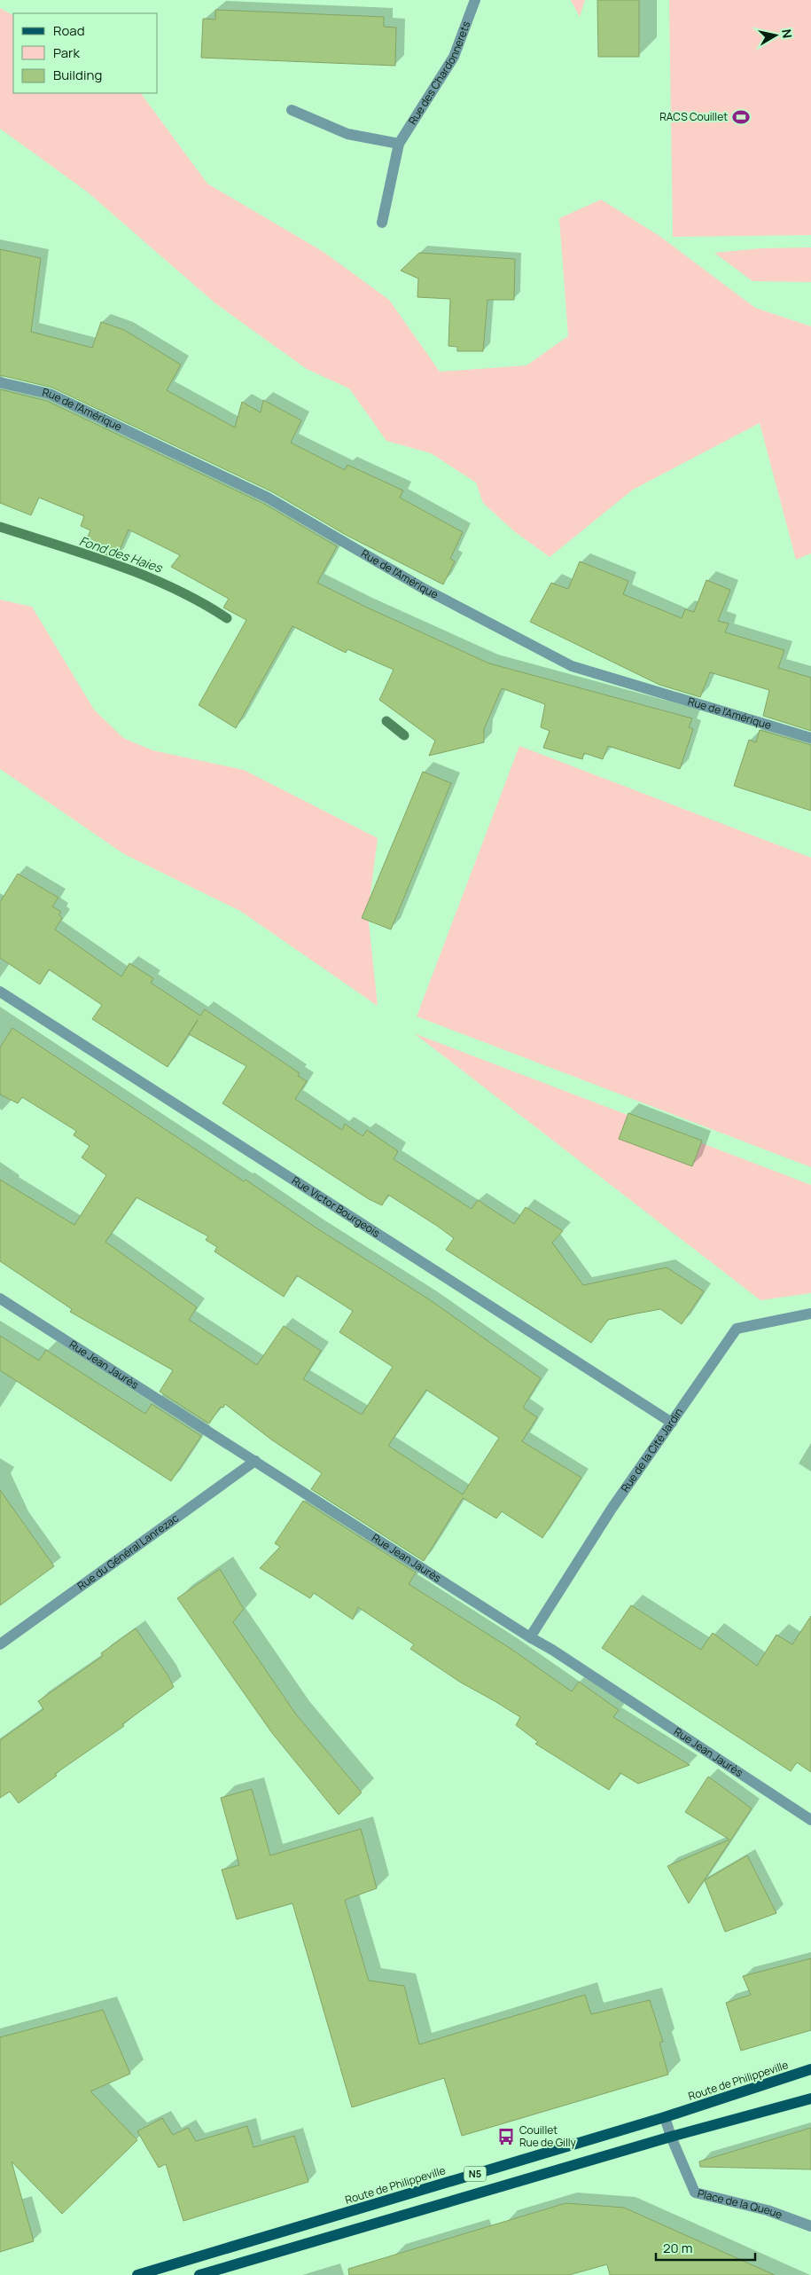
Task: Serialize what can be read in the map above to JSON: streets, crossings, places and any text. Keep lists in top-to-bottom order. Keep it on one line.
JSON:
{"streets":{"main road":["Route de Philippeville","N5"],"street":["Rue des Chardonnerets","Rue de l'Amérique","Rue Victor Bourgeois","Rue Jean Jaurès","Rue de la Cité Jardin","Rue du Général Lanrezac","Place de la Queue"]},"crossings":[["Rue Victor Bourgeois","Rue de la Cité Jardin"],["Rue Jean Jaurès","Rue de la Cité Jardin"],["Rue Jean Jaurès","Rue du Général Lanrezac"],["Route de Philippeville","Place de la Queue"],["N5","Place de la Queue"]],"water":["Fond des Haies"],"places":{"sports":["RACS Couillet"],"bus stop":["Couillet Rue de Gilly"]},"legend":["Road","Park","Building"],"scale_bar":"20 m","north":"right"}
